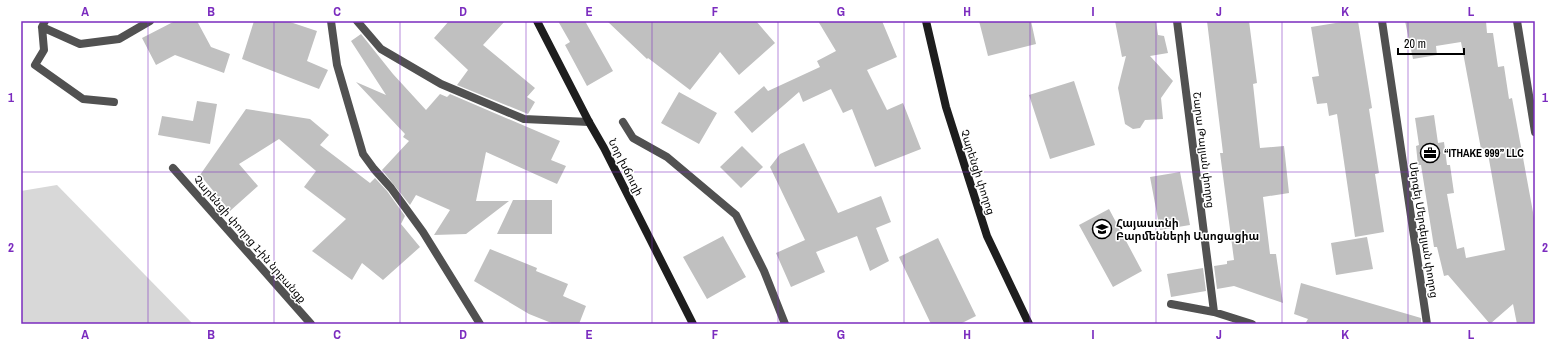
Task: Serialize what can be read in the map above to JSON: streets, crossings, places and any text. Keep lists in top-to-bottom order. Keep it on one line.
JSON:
{"streets":{"main road":["Նոր խճուղի","Չարենցի փողոց"],"street":["Շարա Թալյան փողոց","Սերգեյ Մերգելյան փողոց","Չարենցի փողոց 1-ին նրբանցք"]},"places":{"office":["“ITHAKE 999” LLC"],"school or university":["Հայաստնի Բարմենների Ասոցացիա"]},"scale_bar":"20 m","grid":{"columns":["A","B","C","D","E","F","G","H","I","J","K","L"],"rows":["1","2"]}}
